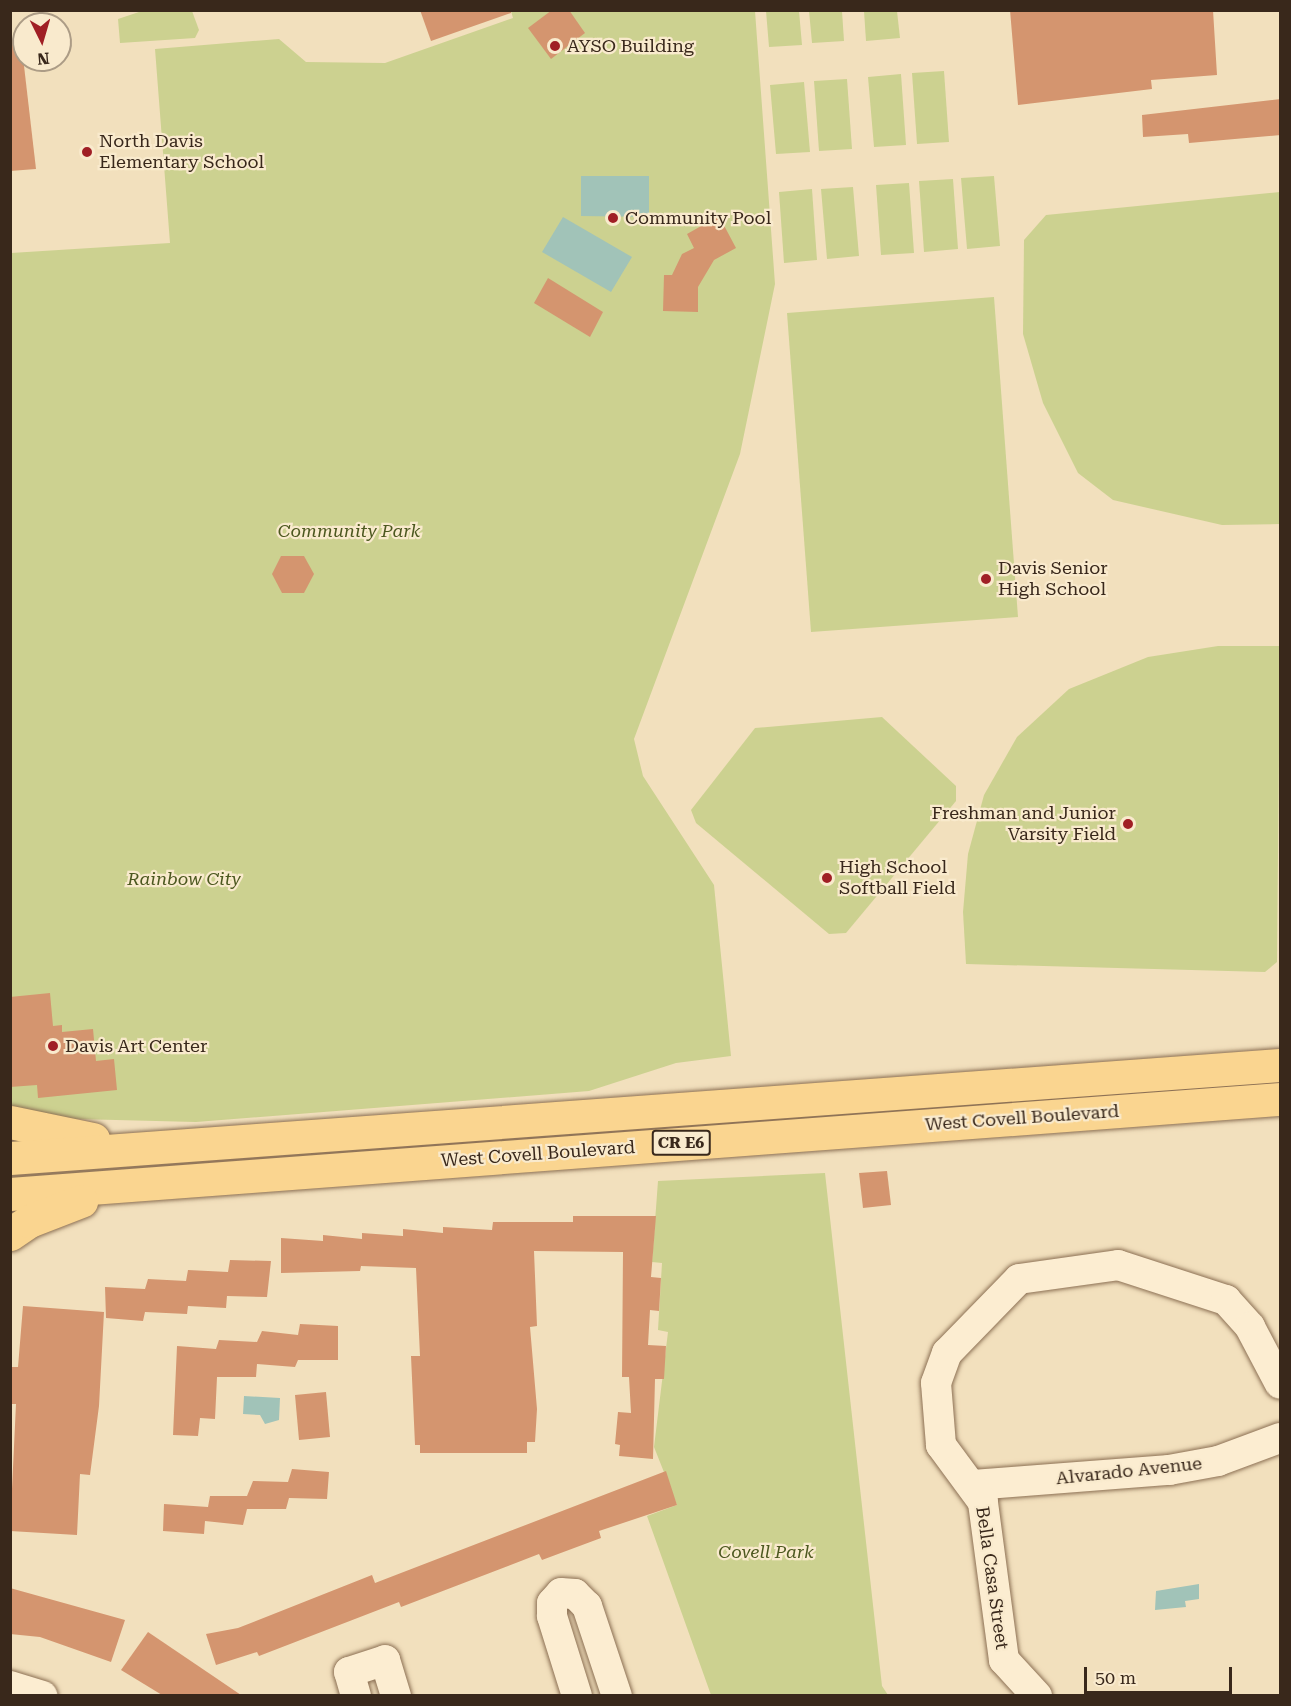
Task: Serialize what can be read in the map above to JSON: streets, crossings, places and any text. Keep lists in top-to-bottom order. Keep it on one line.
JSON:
{"streets":{"main road":["West Covell Boulevard","CR E6"],"street":["Alvarado Avenue","Bella Casa Street"]},"crossings":[["Alvarado Avenue","Bella Casa Street"]],"parks":["Community Park","Rainbow City","Covell Park"],"places":["AYSO Building","North Davis Elementary School","Community Pool","Davis Senior High School","Freshman and Junior Varsity Field","High School Softball Field","Davis Art Center"],"scale_bar":"50 m","north":"bottom"}
